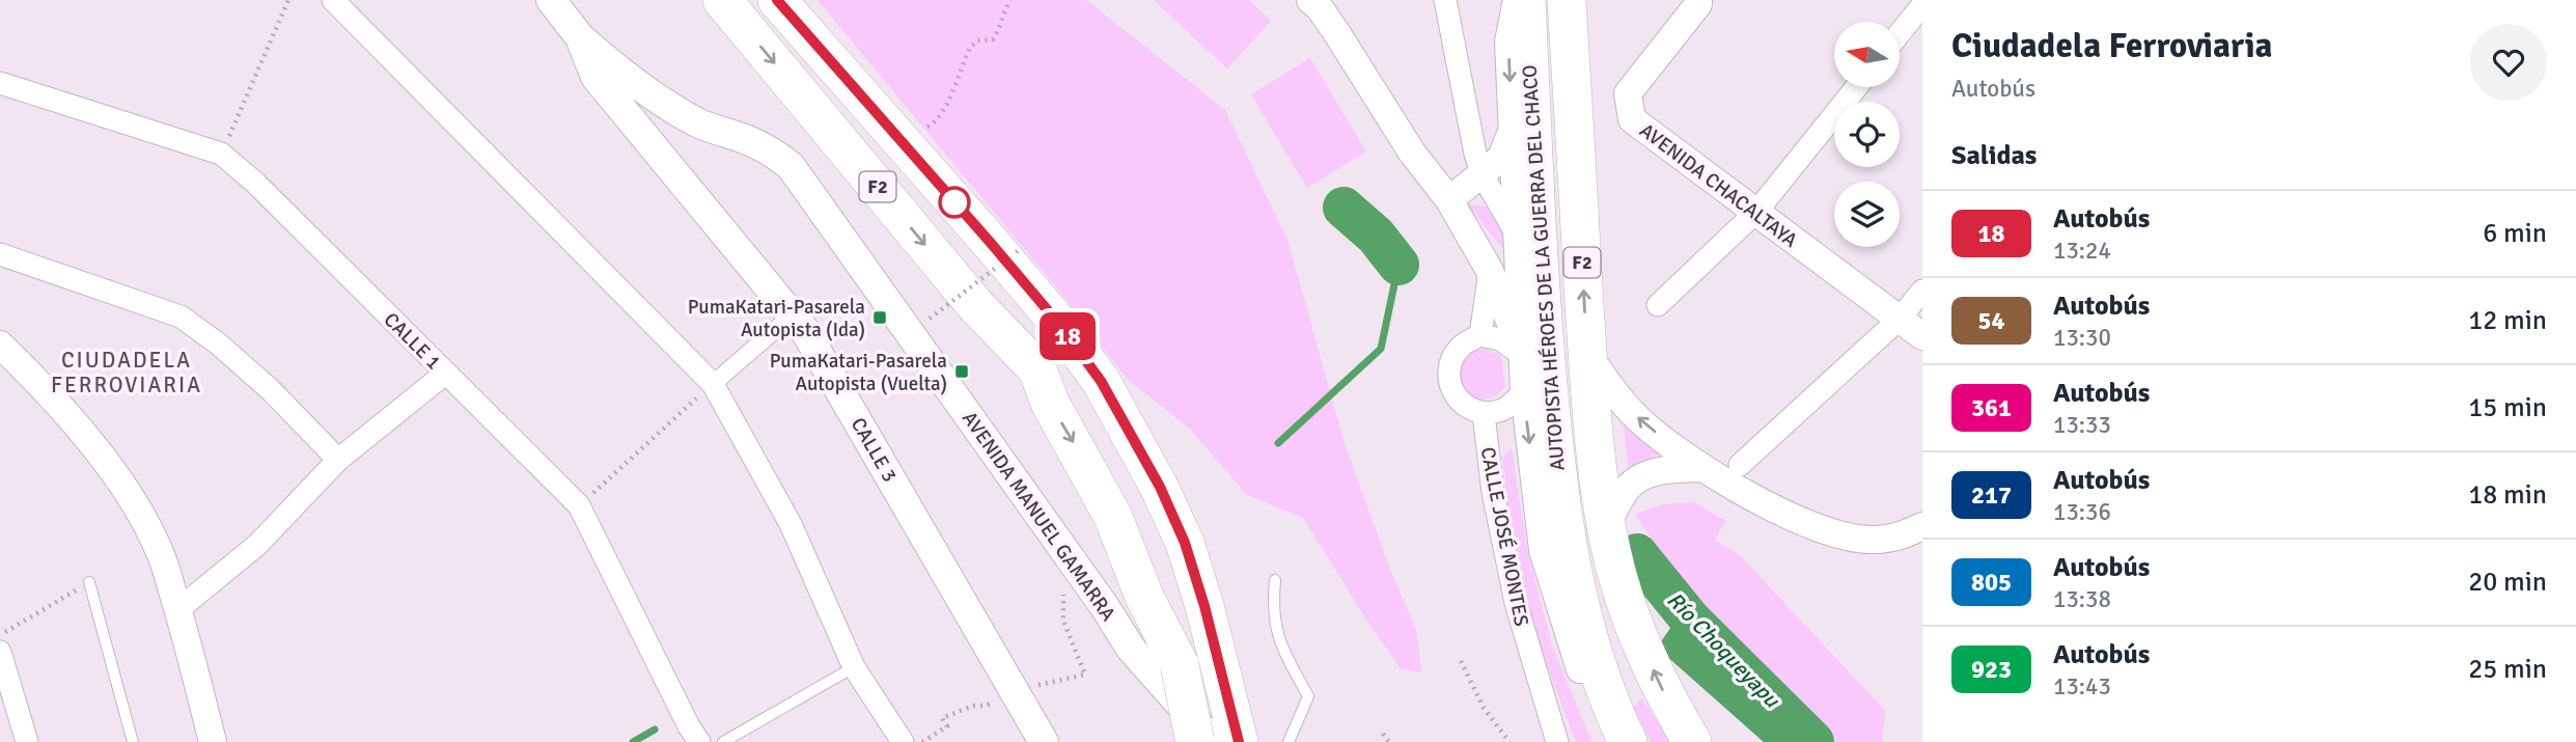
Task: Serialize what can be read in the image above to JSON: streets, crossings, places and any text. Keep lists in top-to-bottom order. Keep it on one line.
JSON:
{"streets":{"highway":["F2","AUTOPISTA HÉROES DE LA GUERRA DEL CHACO"],"main road":["CALLE 3","AVENIDA MANUEL GAMARRA"],"street":["AVENIDA CHACALTAYA","CALLE 1","CALLE JOSÉ MONTES"]},"crossings":[["F2","AVENIDA MANUEL GAMARRA"],["CALLE 3","AVENIDA MANUEL GAMARRA"]],"districts":["CIUDADELA FERROVIARIA"],"water":["Río Choqueyapu"],"places":{"transit":["PumaKatari-Pasarela Autopista (Ida)","PumaKatari-Pasarela Autopista (Vuelta)"]},"lines":["bus line 18"],"north":"left","page":{"on_map":"18","heading":[["Ciudadela Ferroviaria","Autobús"],"Salidas"],"list":[{"mark":"18","name":"Autobús","note":"13:24","value":"6 min"},{"mark":"54","name":"Autobús","note":"13:30","value":"12 min"},{"mark":"361","name":"Autobús","note":"13:33","value":"15 min"},{"mark":"217","name":"Autobús","note":"13:36","value":"18 min"},{"mark":"805","name":"Autobús","note":"13:38","value":"20 min"},{"mark":"923","name":"Autobús","note":"13:43","value":"25 min"}]}}
